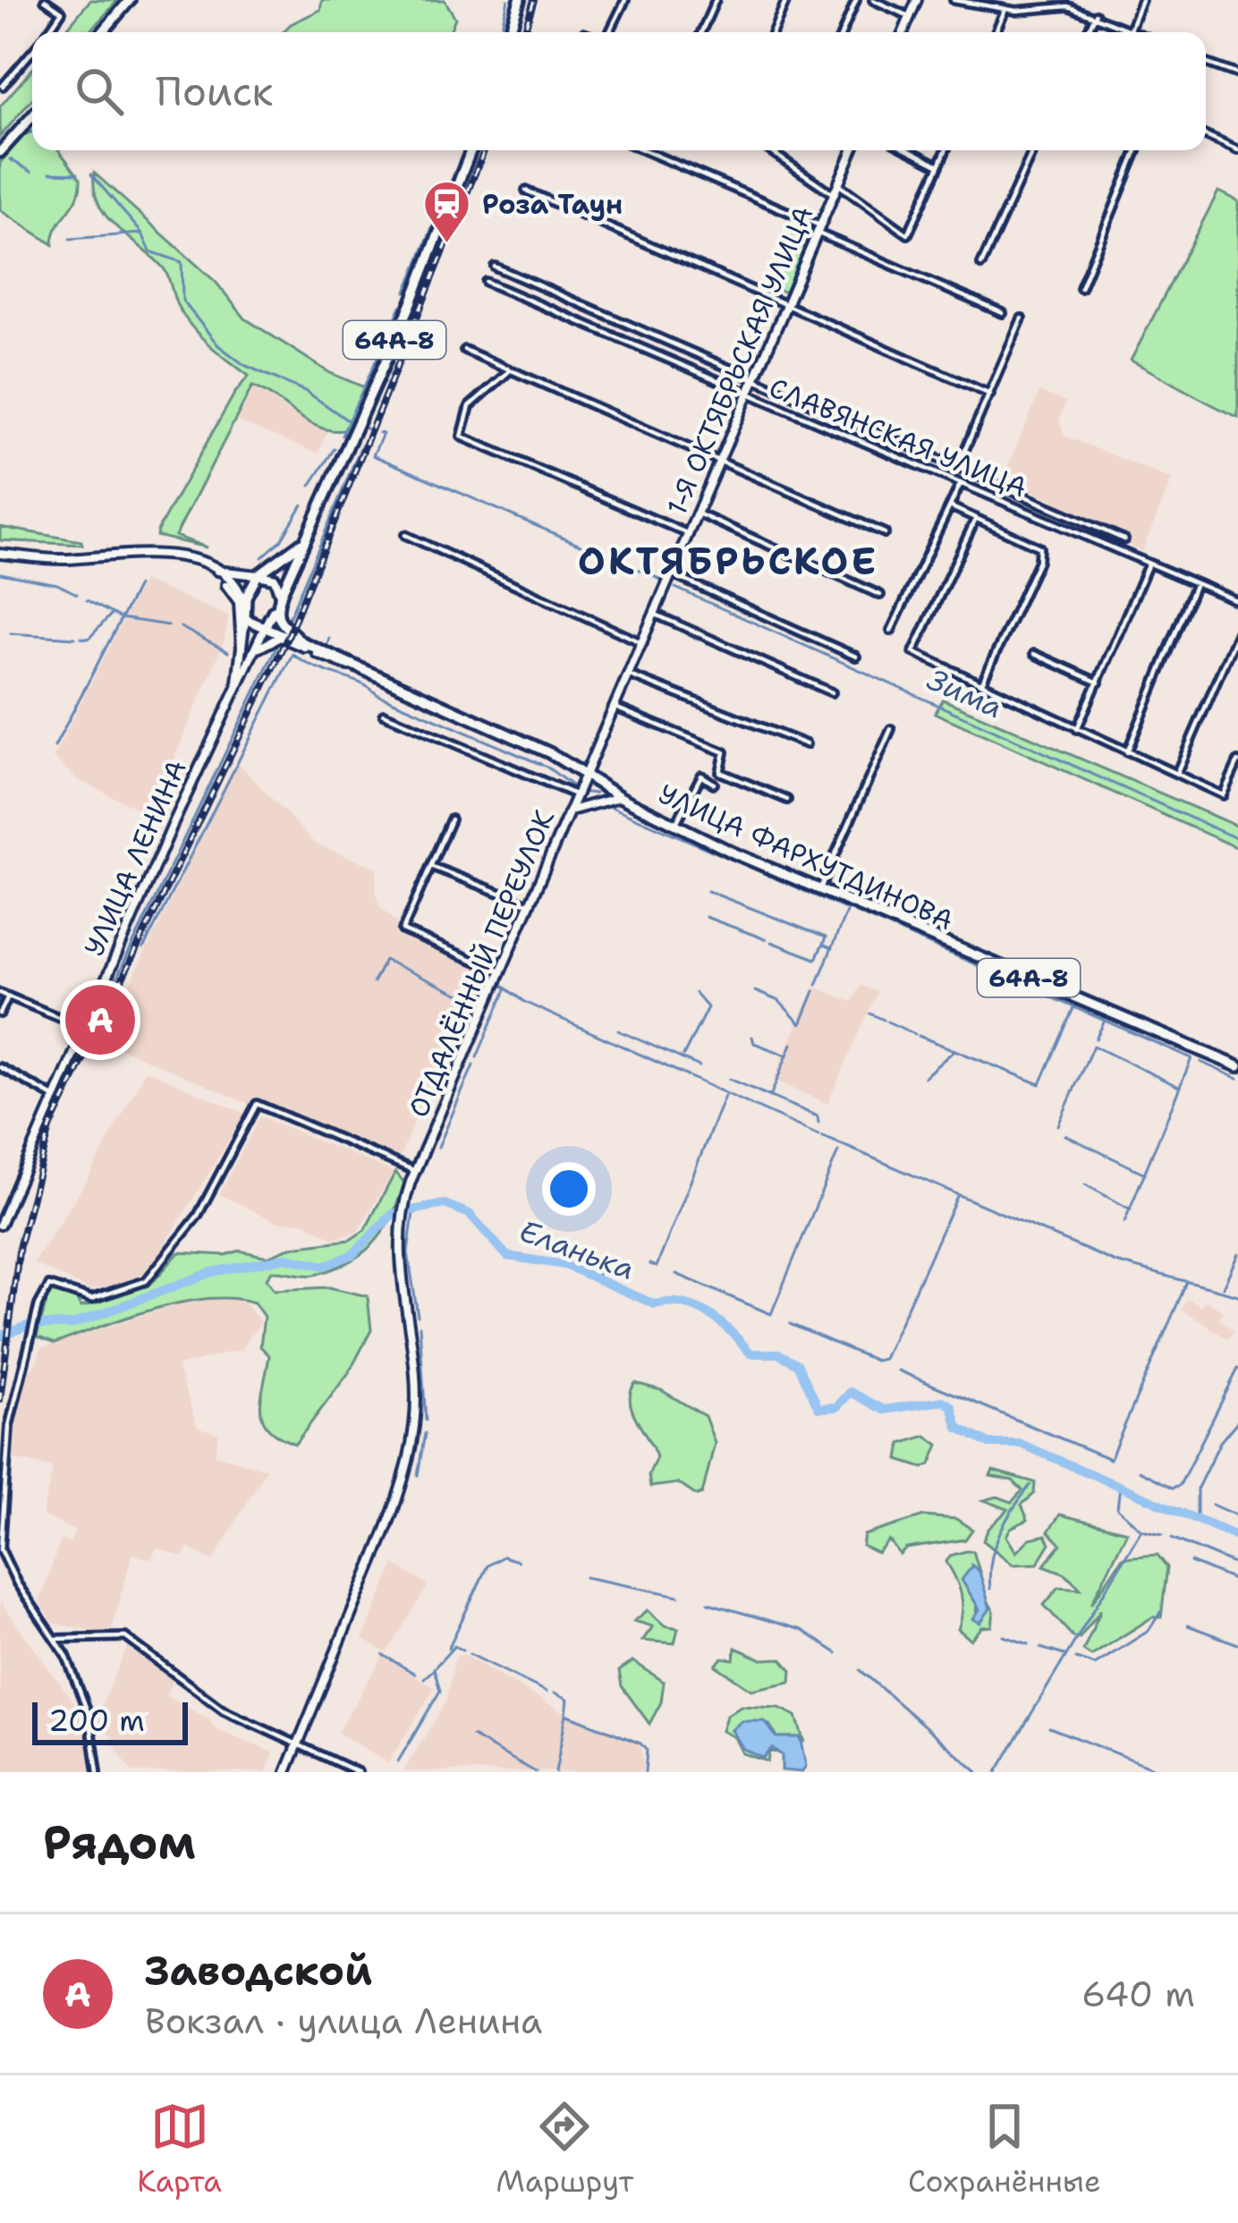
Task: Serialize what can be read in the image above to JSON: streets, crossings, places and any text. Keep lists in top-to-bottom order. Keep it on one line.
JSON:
{"streets":{"main road":["64А-8","1-Я ОКТЯБРЬСКАЯ УЛИЦА","УЛИЦА ФАРХУТДИНОВА","УЛИЦА ЛЕНИНА","ОТДАЛЁННЫЙ ПЕРЕУЛОК"],"street":["СЛАВЯНСКАЯ УЛИЦА"]},"crossings":[["64А-8","УЛИЦА ФАРХУТДИНОВА"],["64А-8","УЛИЦА ЛЕНИНА"],["1-Я ОКТЯБРЬСКАЯ УЛИЦА","СЛАВЯНСКАЯ УЛИЦА"],["1-Я ОКТЯБРЬСКАЯ УЛИЦА","УЛИЦА ФАРХУТДИНОВА"],["1-Я ОКТЯБРЬСКАЯ УЛИЦА","ОТДАЛЁННЫЙ ПЕРЕУЛОК"],["УЛИЦА ФАРХУТДИНОВА","УЛИЦА ЛЕНИНА"],["УЛИЦА ФАРХУТДИНОВА","ОТДАЛЁННЫЙ ПЕРЕУЛОК"]],"districts":["ОКТЯБРЬСКОЕ"],"water":["Зима","Еланька"],"places":{"station":["Роза Таун"]},"scale_bar":"200 m","page":{"search":"Поиск","pins":"A","scale":"200 m","heading":"Рядом","list":[{"mark":"A","name":"Заводской","note":"Вокзал · улица Ленина","value":"640 m"}],"nav":["Карта","Маршрут","Сохранённые"]}}
